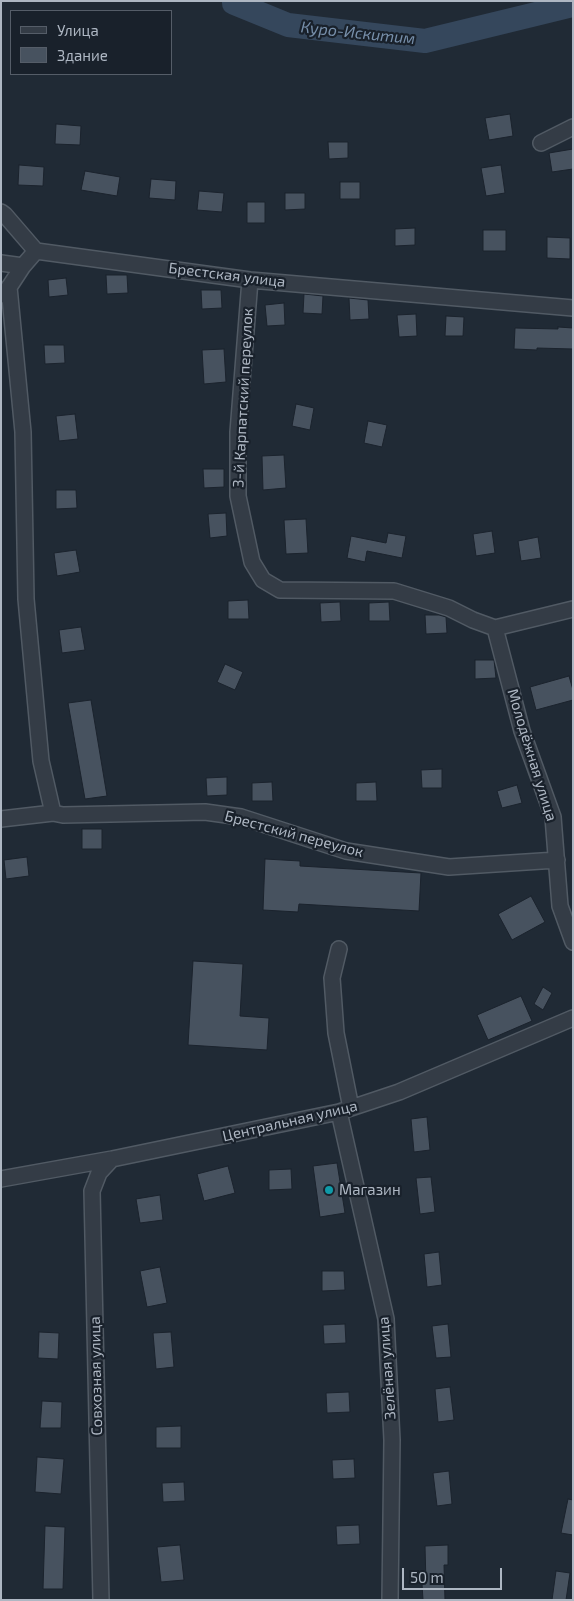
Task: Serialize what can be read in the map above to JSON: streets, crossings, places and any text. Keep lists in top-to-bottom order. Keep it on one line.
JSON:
{"streets":{"street":["Брестская улица","3-й Карпатский переулок","Молодёжная улица","Брестский переулок","Центральная улица","Зелёная улица","Совхозная улица"]},"crossings":[["Брестская улица","3-й Карпатский переулок"],["3-й Карпатский переулок","Молодёжная улица"],["Молодёжная улица","Брестский переулок"],["Центральная улица","Зелёная улица"],["Центральная улица","Совхозная улица"]],"water":["Куро-Искитим"],"places":["Магазин"],"legend":["Улица","Здание"],"scale_bar":"50 m"}
